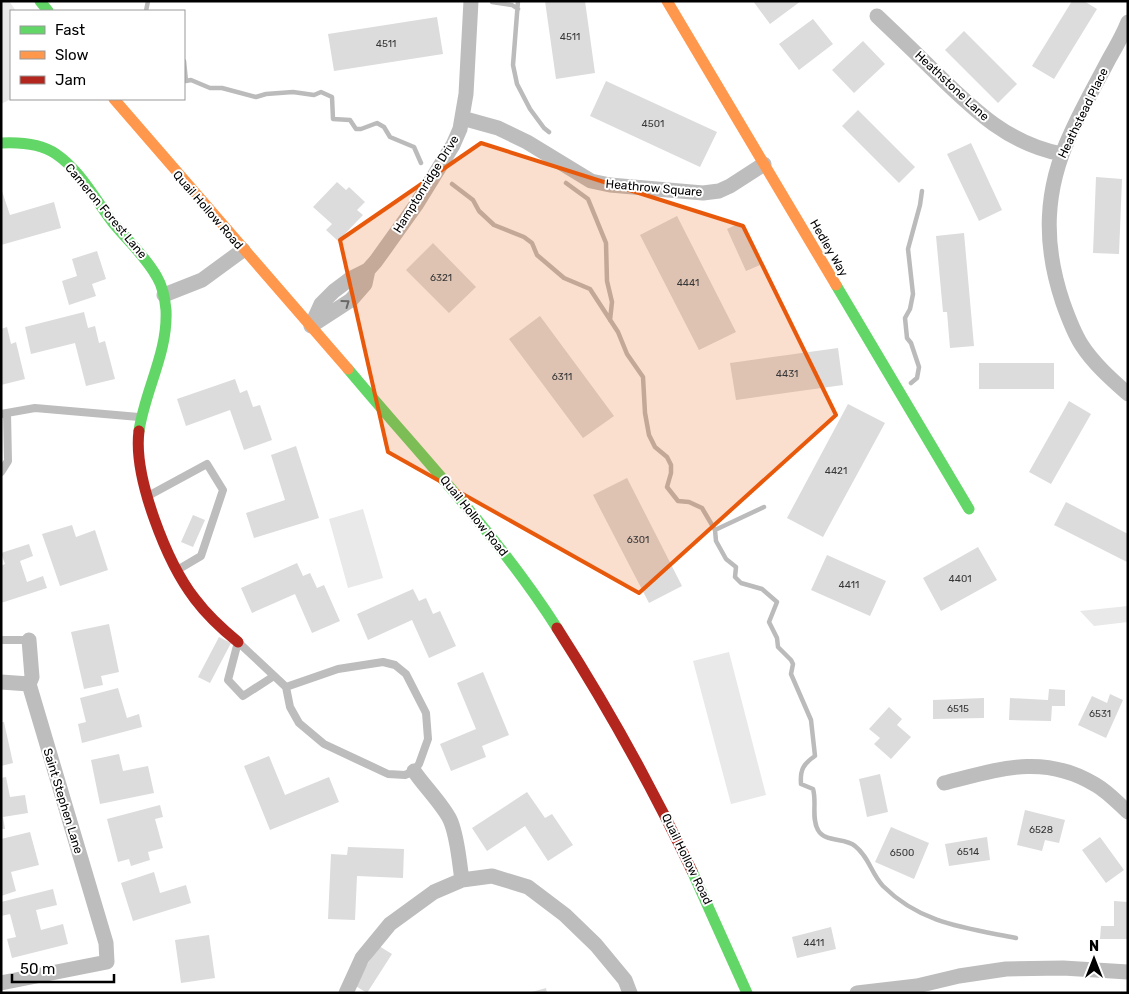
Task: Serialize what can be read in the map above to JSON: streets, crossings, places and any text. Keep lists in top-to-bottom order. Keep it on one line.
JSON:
{"streets":{"street":["Heathstone Lane","Heathstead Place","Hamptonridge Drive","Heathrow Square","Quail Hollow Road","Cameron Forest Lane","Hedley Way","Saint Stephen Lane"]},"crossings":[["Heathstone Lane","Heathstead Place"],["Hamptonridge Drive","Heathrow Square"],["Hamptonridge Drive","Quail Hollow Road"],["Heathrow Square","Hedley Way"]],"house_numbers":["4511","4511","4501","6321","4441","4431","6311","4421","6301","4401","4411","6515","6531","6528","6514","6500","4411"],"legend":["Fast","Slow","Jam"],"scale_bar":"50 m","north":"top"}
